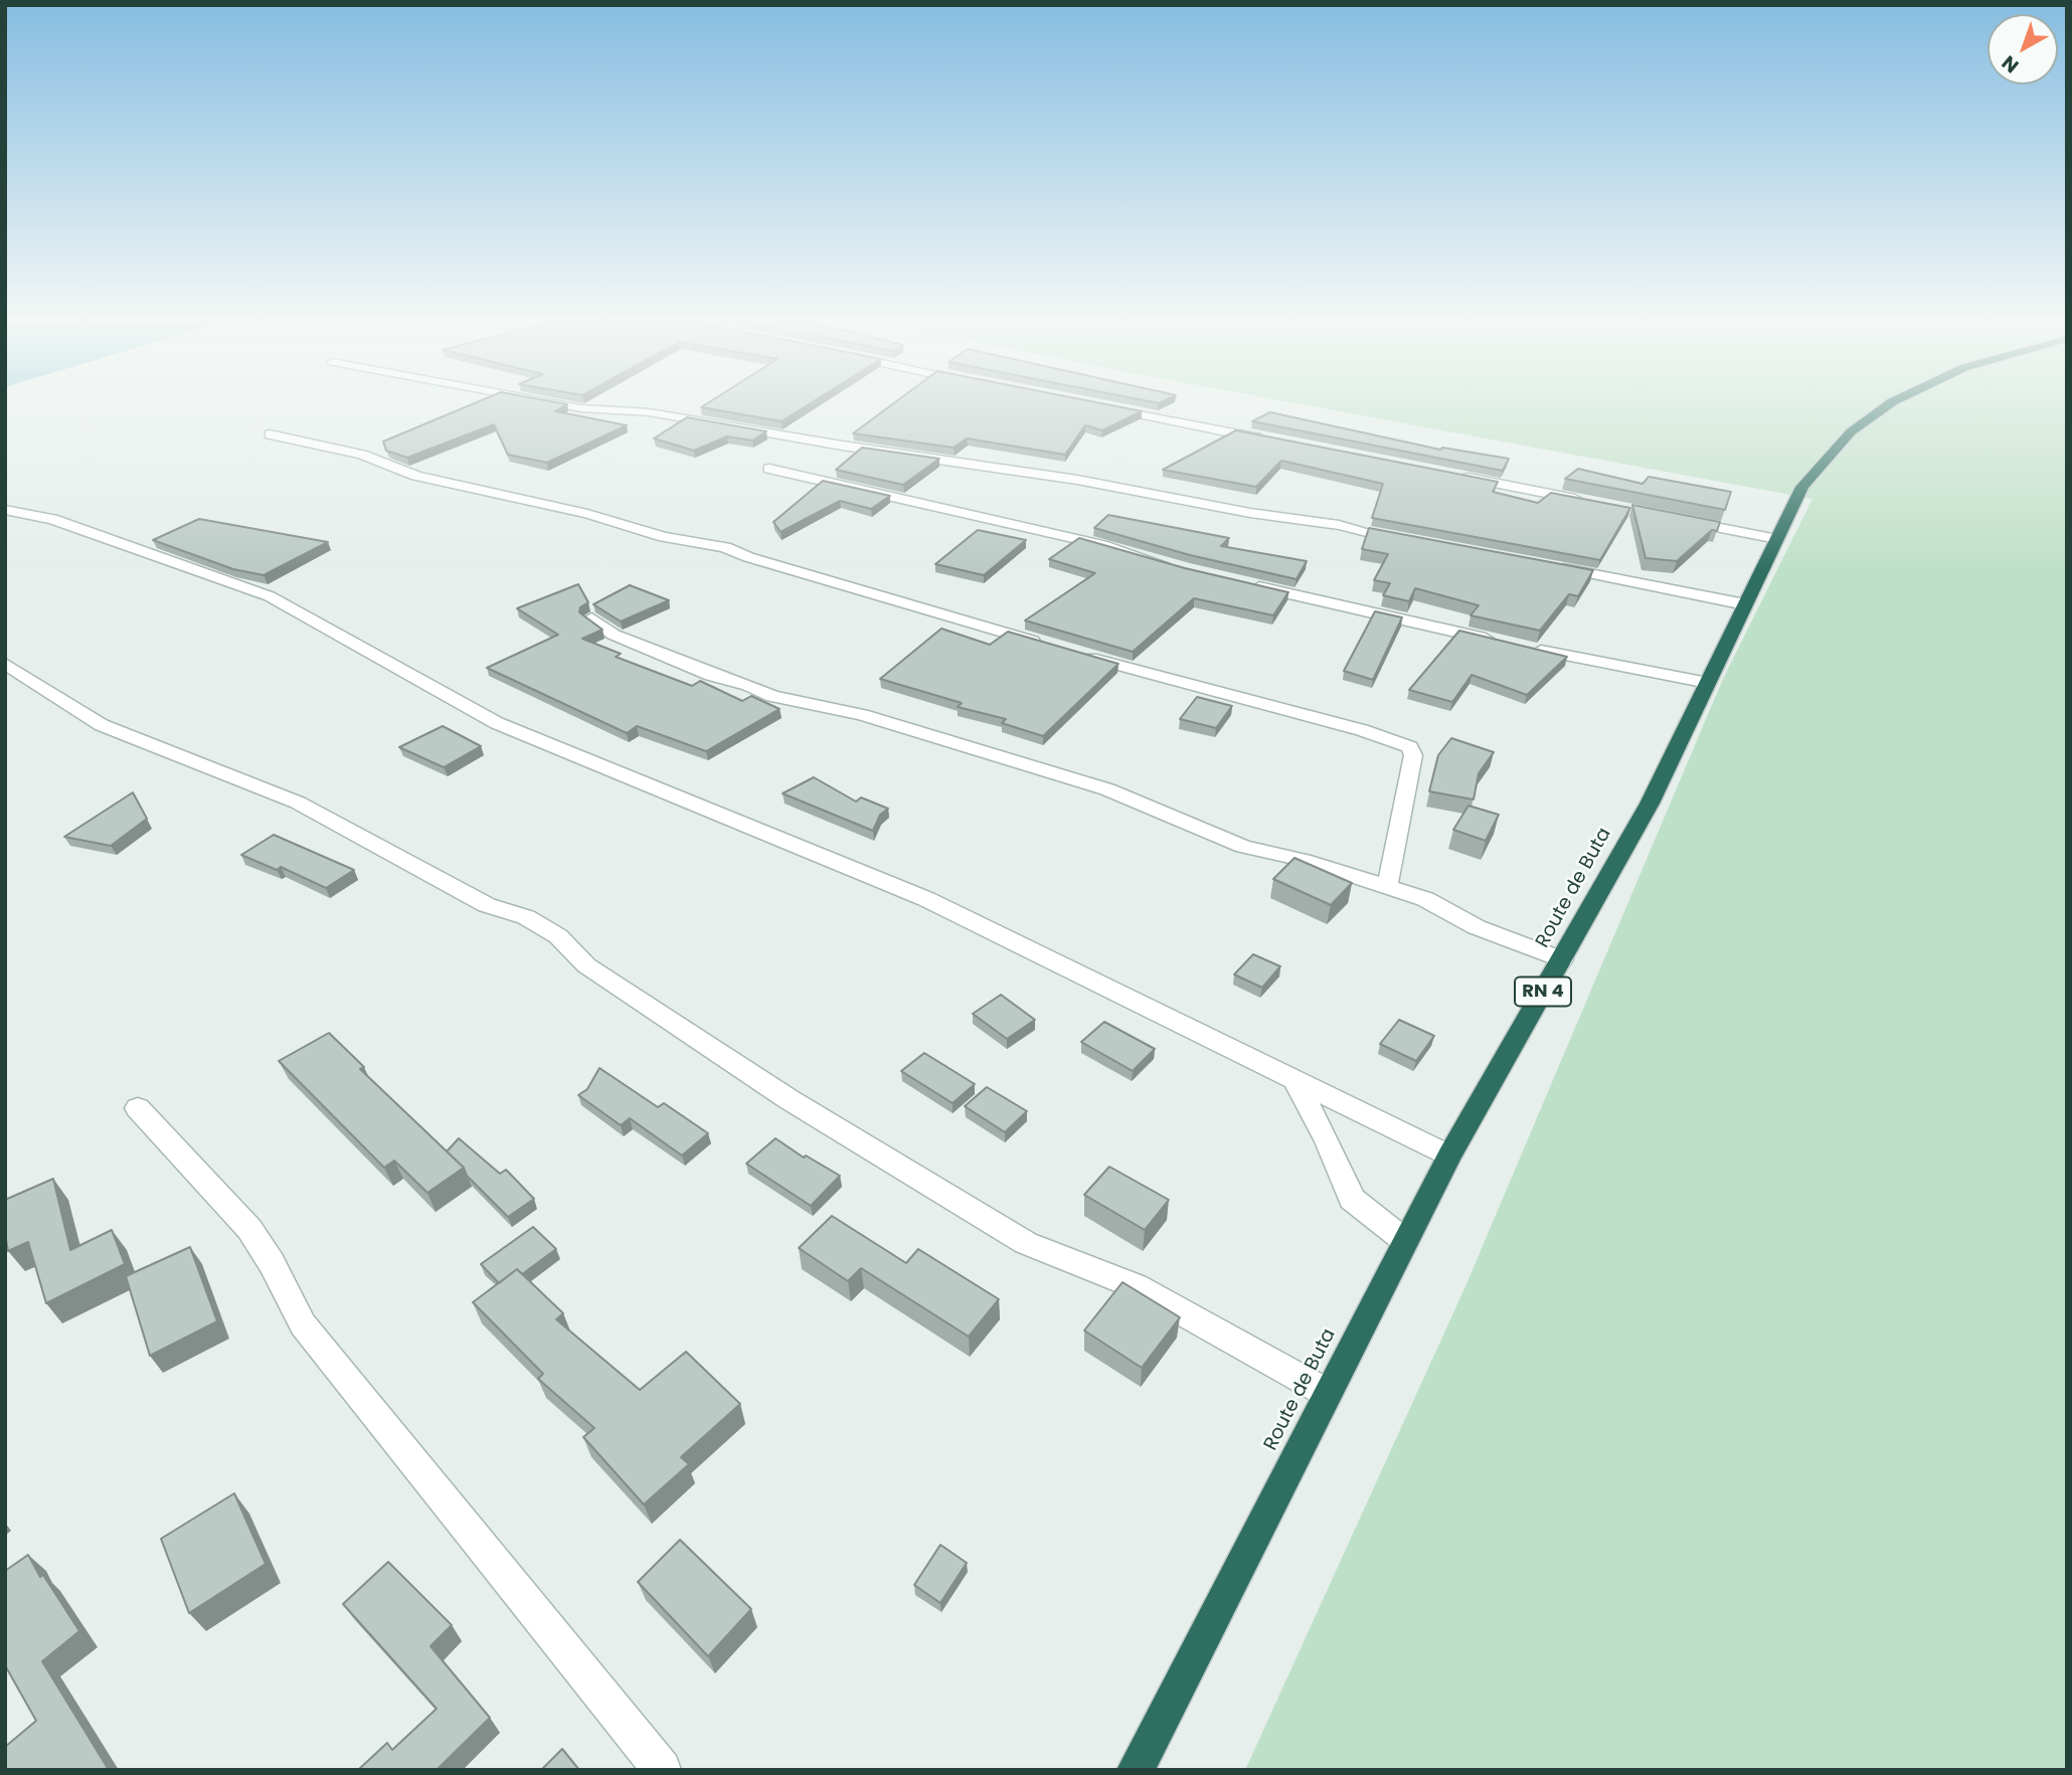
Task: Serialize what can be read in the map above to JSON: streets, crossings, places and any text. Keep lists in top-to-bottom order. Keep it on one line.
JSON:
{"streets":{"highway":["Route de Buta","RN 4"]},"north":"bottom left"}
